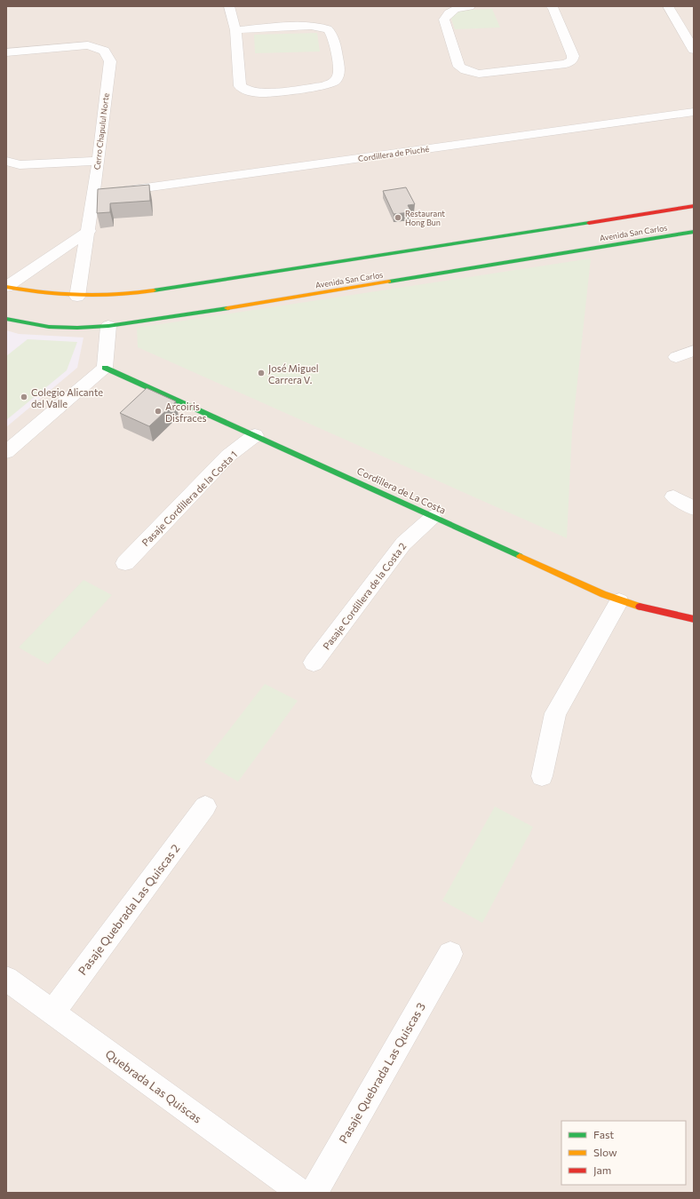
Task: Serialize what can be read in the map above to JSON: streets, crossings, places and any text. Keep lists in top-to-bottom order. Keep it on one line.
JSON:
{"streets":{"main road":["Avenida San Carlos","Cordillera de La Costa"],"street":["Cerro Chapulul Norte","Cordillera de Piuché","Pasaje Cordillera de la Costa 1","Pasaje Cordillera de la Costa 2","Pasaje Quebrada Las Quiscas 2","Pasaje Quebrada Las Quiscas 3","Quebrada Las Quiscas"]},"crossings":[["Cerro Chapulul Norte","Cordillera de Piuché"],["Cerro Chapulul Norte","Avenida San Carlos"],["Cordillera de La Costa","Pasaje Cordillera de la Costa 1"],["Cordillera de La Costa","Pasaje Cordillera de la Costa 2"],["Pasaje Quebrada Las Quiscas 2","Quebrada Las Quiscas"]],"places":["Restaurant Hong Bun","José Miguel Carrera V.","Colegio Alicante del Valle","Arcoiris Disfraces"],"legend":["Fast","Slow","Jam"]}
